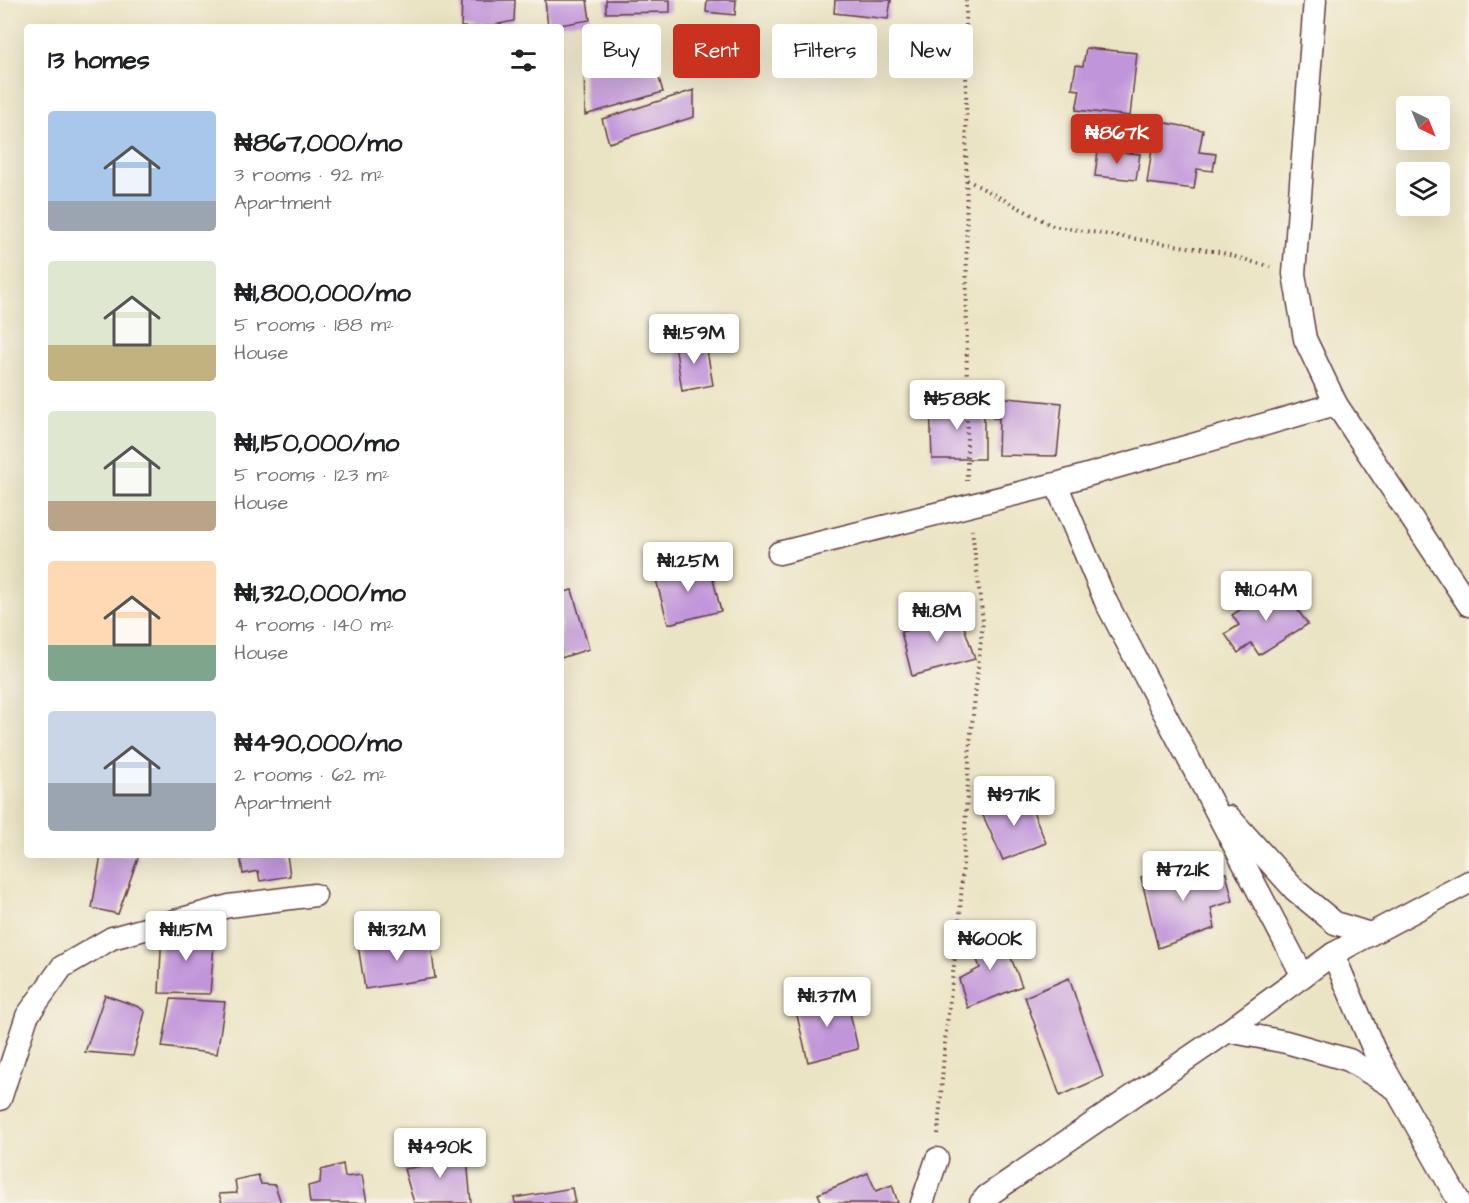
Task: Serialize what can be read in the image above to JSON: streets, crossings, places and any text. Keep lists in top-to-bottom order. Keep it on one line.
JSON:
{"north":"bottom right","page":{"chip":["Buy","Rent","Filters","New"],"heading":"13 homes","list":[{"name":"₦867,000/mo","note":"3 rooms · 92 m² · Apartment"},{"name":"₦1,800,000/mo","note":"5 rooms · 188 m² · House"},{"name":"₦1,150,000/mo","note":"5 rooms · 123 m² · House"},{"name":"₦1,320,000/mo","note":"4 rooms · 140 m² · House"},{"name":"₦490,000/mo","note":"2 rooms · 62 m² · Apartment"}],"price":["₦867K","₦1.59M","₦588K","₦1.25M","₦1.04M","₦1.8M","₦971K","₦721K","₦1.15M","₦1.32M","₦600K","₦1.37M","₦490K"]}}
